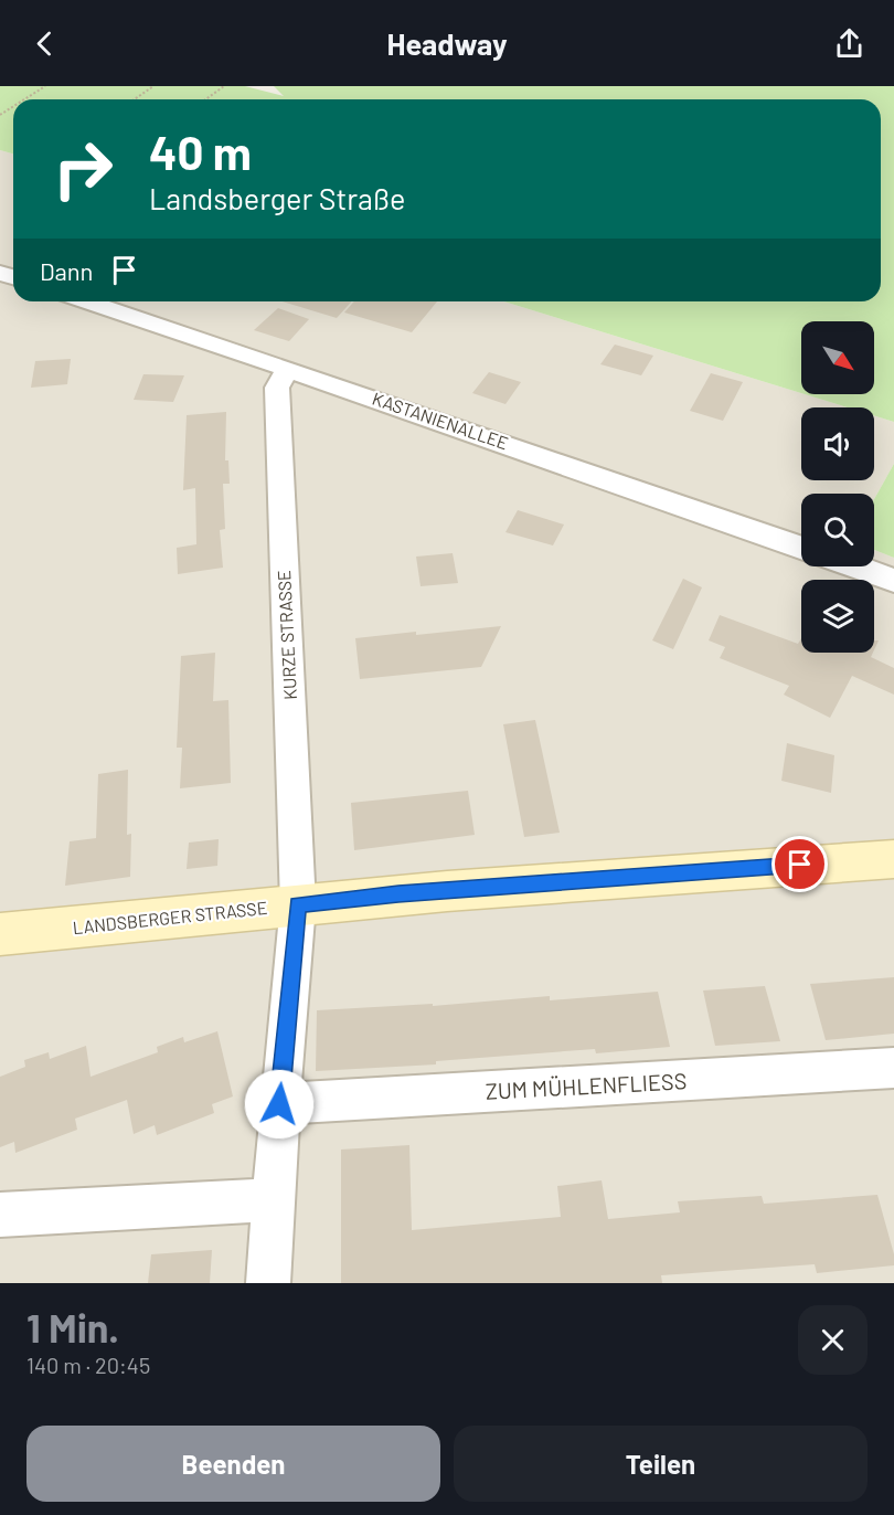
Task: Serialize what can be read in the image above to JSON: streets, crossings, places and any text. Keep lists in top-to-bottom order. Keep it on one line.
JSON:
{"streets":{"main road":["LANDSBERGER STRASSE"],"street":["KASTANIENALLEE","KURZE STRASSE","ZUM MÜHLENFLIESS"]},"crossings":[["KASTANIENALLEE","KURZE STRASSE"],["KURZE STRASSE","LANDSBERGER STRASSE"]],"north":"bottom right","page":{"header":"Headway","turn":["40 m","Landsberger Straße"],"then":"Dann","heading":["1 Min.","140 m · 20:45"],"buttons":["Beenden","Teilen"]}}
